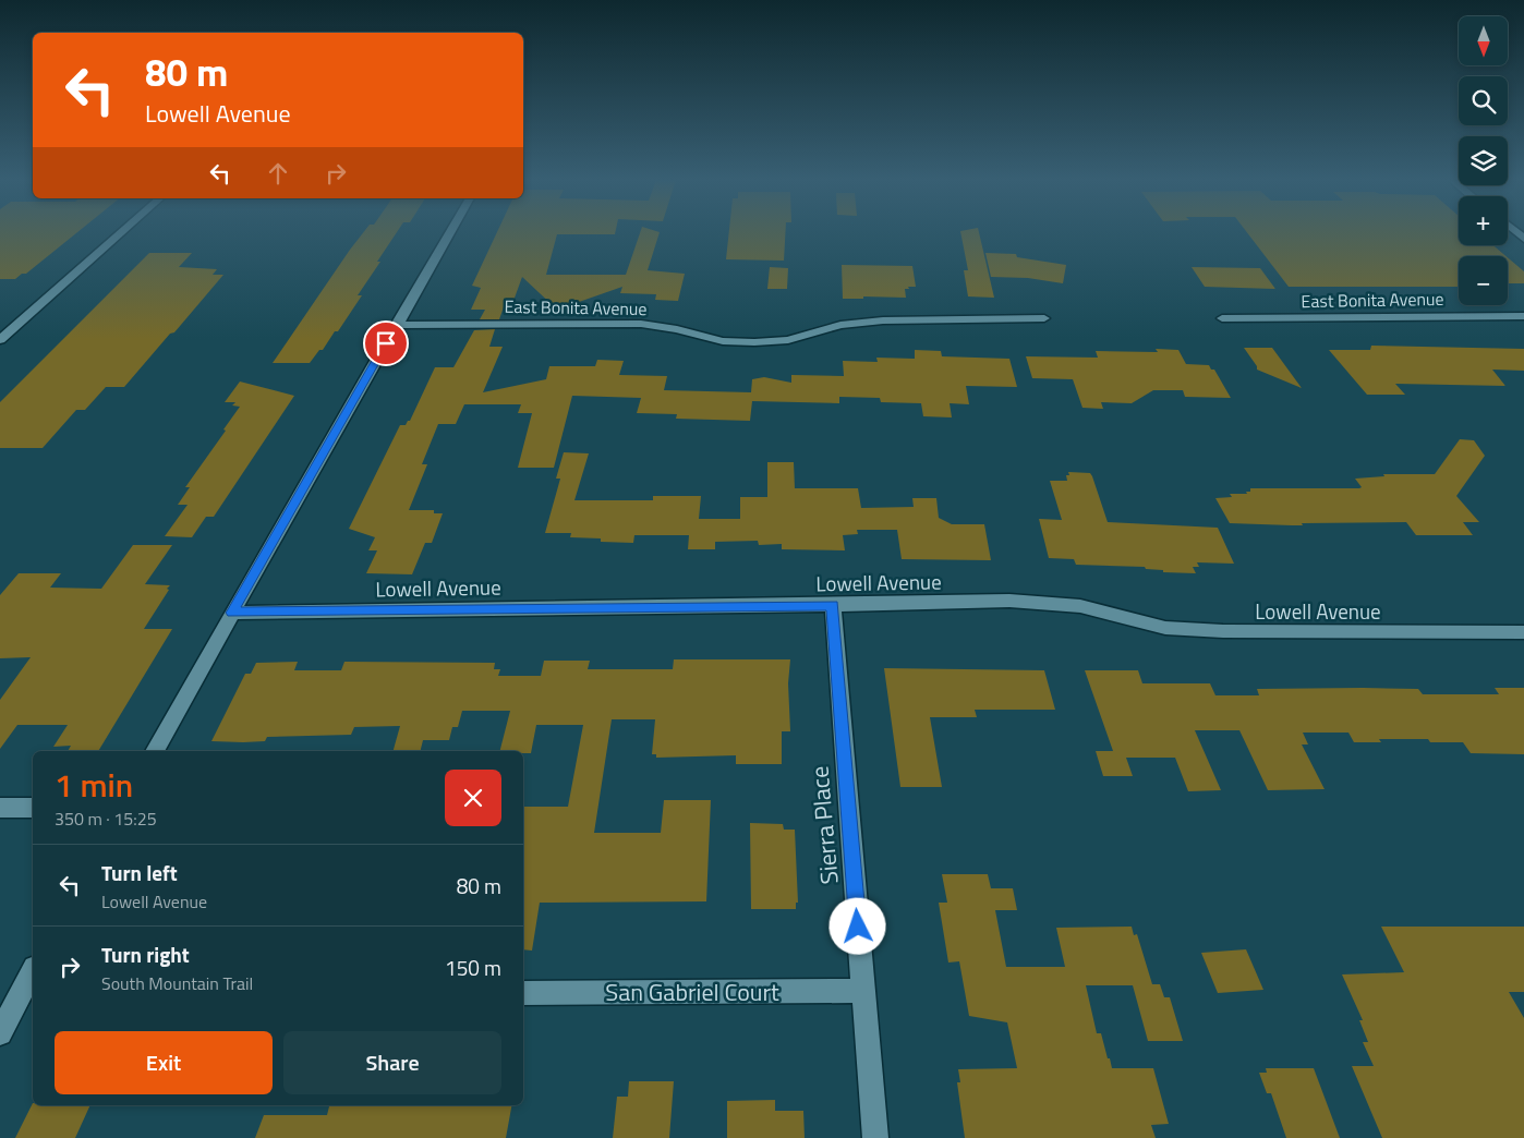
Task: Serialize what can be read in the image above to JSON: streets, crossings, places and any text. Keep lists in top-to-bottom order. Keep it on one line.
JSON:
{"streets":{"street":["East Bonita Avenue","Lowell Avenue","Sierra Place","San Gabriel Court"]},"crossings":[["Lowell Avenue","Sierra Place"],["Sierra Place","San Gabriel Court"]],"north":"bottom","page":{"map_buttons":["+","−"],"turn":["80 m","Lowell Avenue"],"heading":["1 min","350 m · 15:25"],"list":[{"name":"Turn left","note":"Lowell Avenue","value":"80 m"},{"name":"Turn right","note":"South Mountain Trail","value":"150 m"}],"buttons":["Exit","Share"]}}
